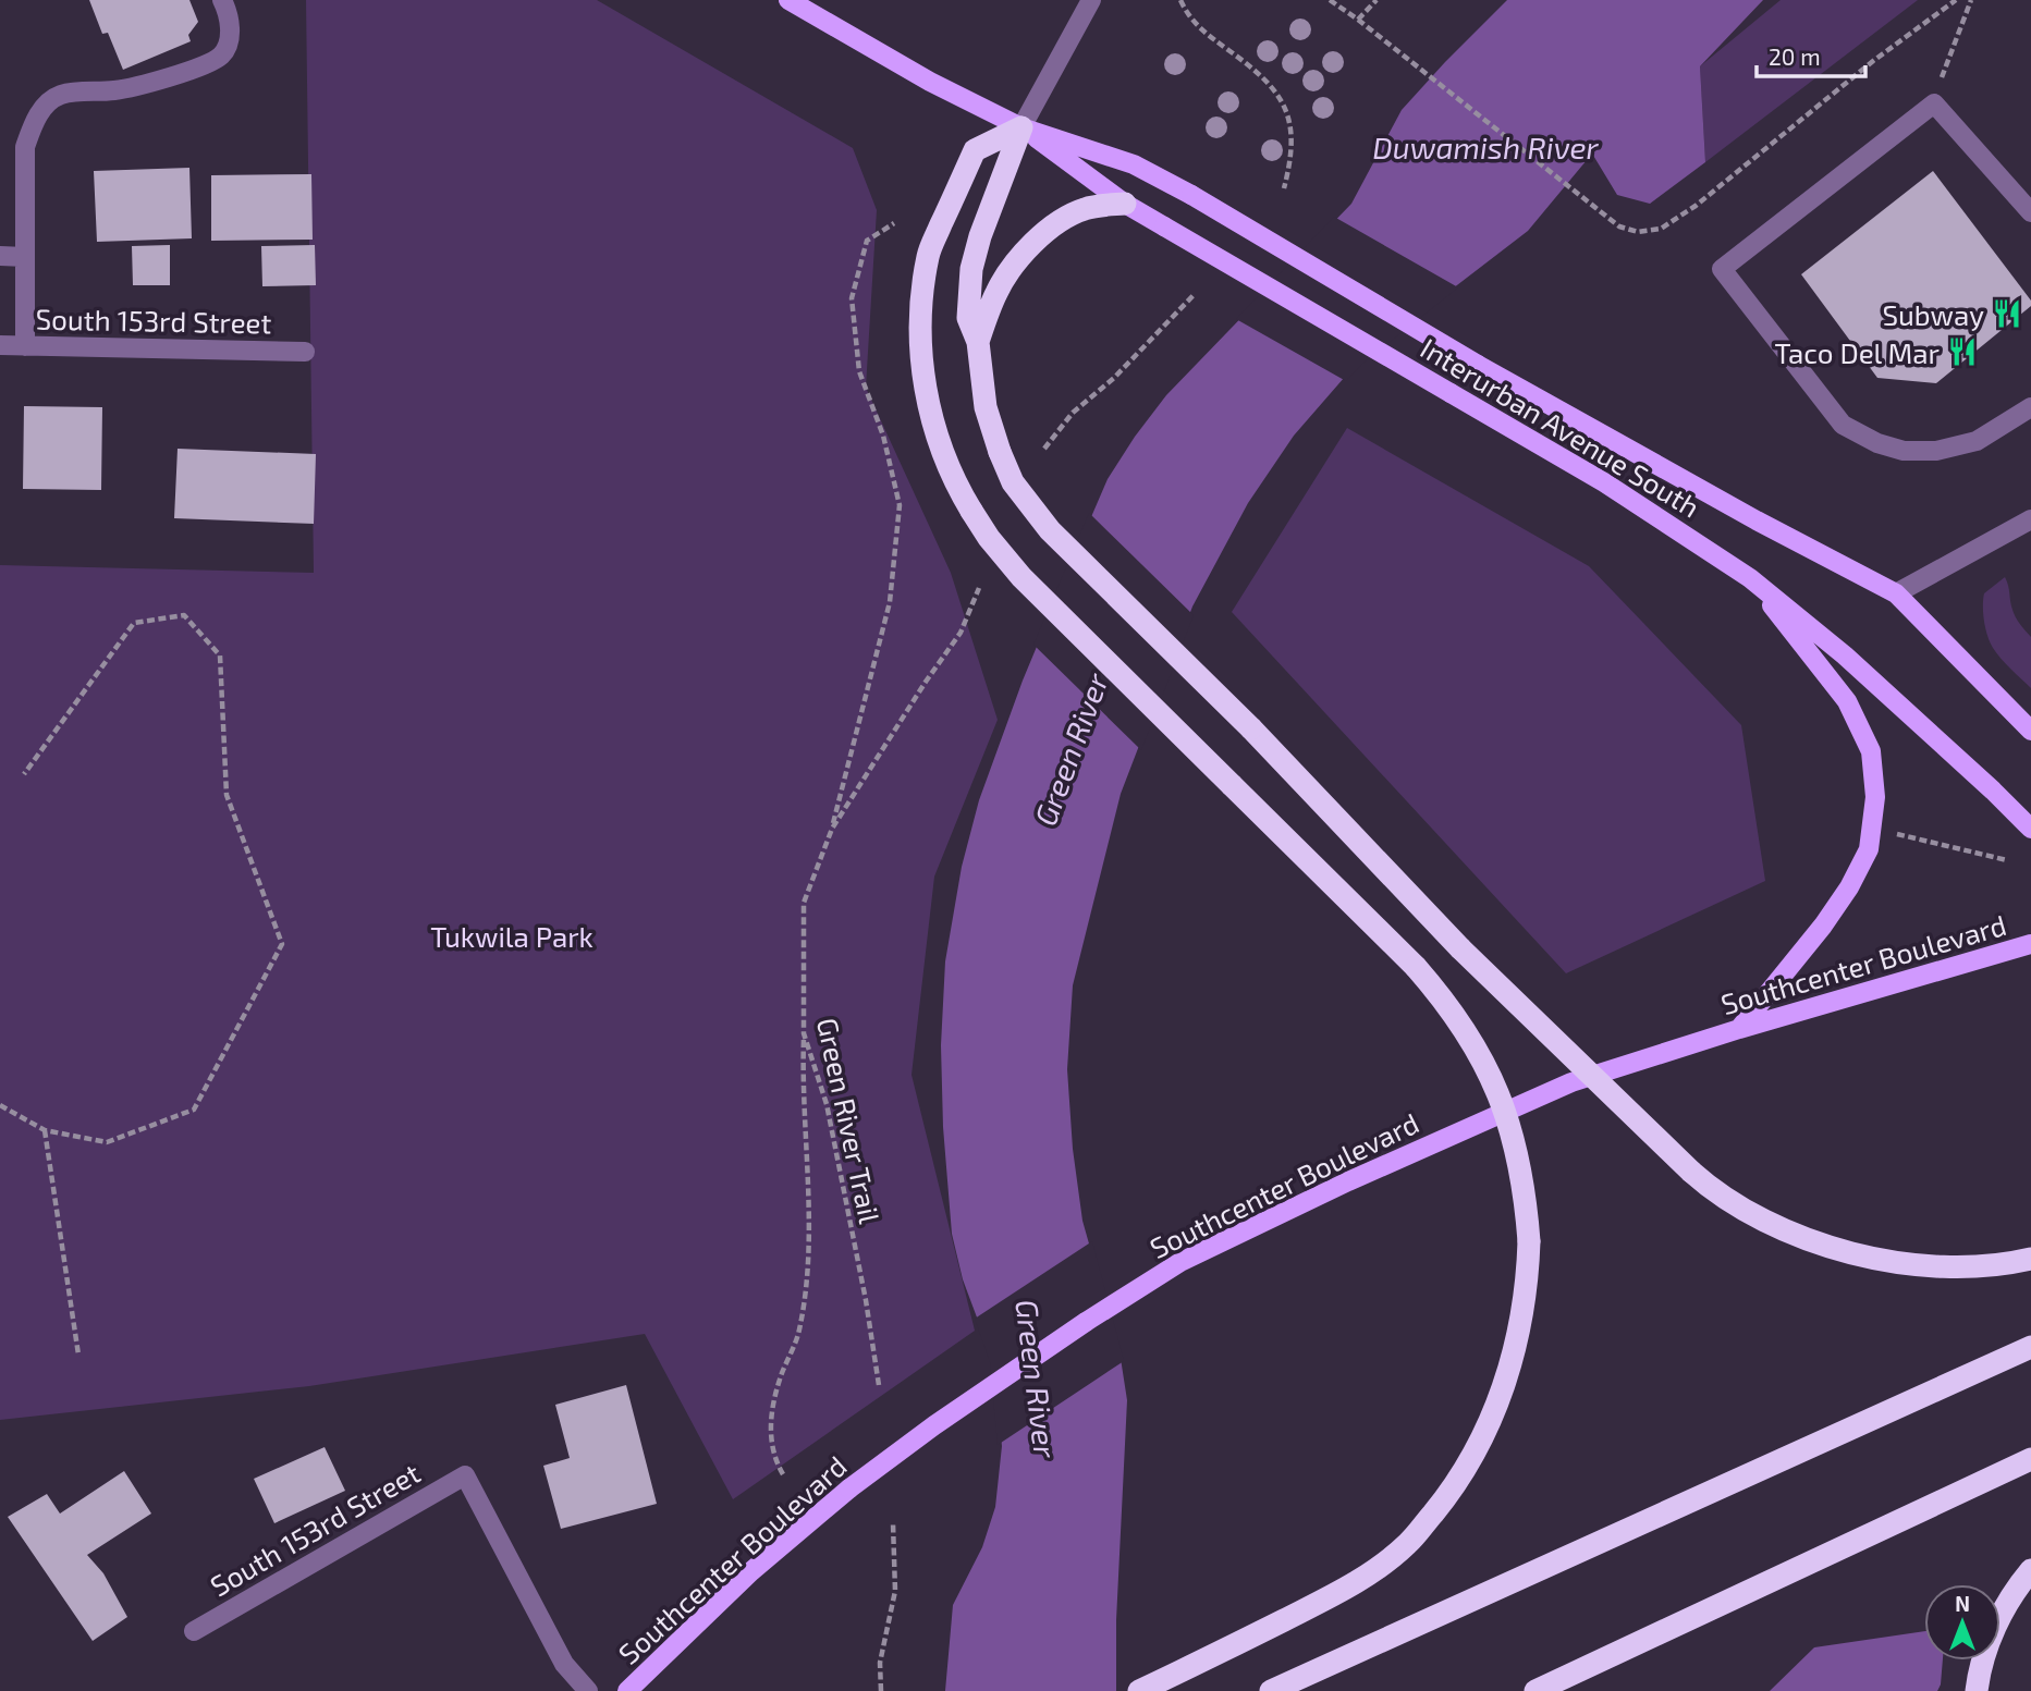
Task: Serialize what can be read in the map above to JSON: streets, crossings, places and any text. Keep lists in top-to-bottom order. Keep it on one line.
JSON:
{"streets":{"main road":["Interurban Avenue South","Southcenter Boulevard"],"street":["South 153rd Street"],"path":["Green River Trail"]},"water":["Duwamish River","Green River"],"parks":["Tukwila Park"],"places":{"restaurant":["Subway","Taco Del Mar"]},"scale_bar":"20 m","north":"top"}
